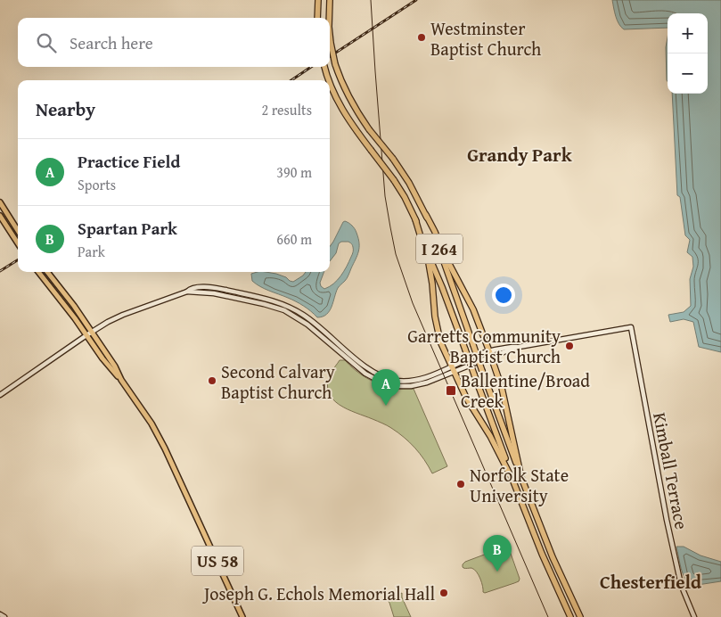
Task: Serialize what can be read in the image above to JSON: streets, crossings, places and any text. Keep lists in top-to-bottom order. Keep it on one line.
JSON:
{"streets":{"highway":["I 264"],"main road":["Kimball Terrace","US 58"]},"districts":["Grandy Park","Chesterfield"],"places":{"other":["Westminster Baptist Church","Garretts Community Baptist Church","Second Calvary Baptist Church","Norfolk State University","Joseph G. Echols Memorial Hall"],"transit":["Ballentine/Broad Creek"]},"page":{"map_buttons":["+","−"],"search":"Search here","heading":["Nearby","2 results"],"list":[{"mark":"A","name":"Practice Field","note":"Sports","value":"390 m"},{"mark":"B","name":"Spartan Park","note":"Park","value":"660 m"}],"pins":["A","B"]}}
